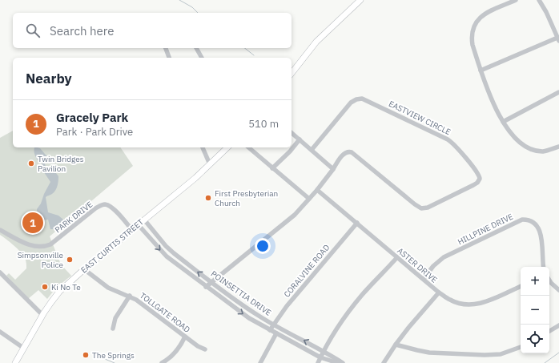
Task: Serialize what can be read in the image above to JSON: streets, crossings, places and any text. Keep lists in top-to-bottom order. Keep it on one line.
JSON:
{"streets":{"main road":["EAST CURTIS STREET"],"street":["EASTVIEW CIRCLE","PARK DRIVE","HILLPINE DRIVE","ASTER DRIVE","CORALVINE ROAD","POINSETTIA DRIVE","TOLLGATE ROAD"]},"crossings":[["PARK DRIVE","EAST CURTIS STREET"],["HILLPINE DRIVE","ASTER DRIVE"],["EAST CURTIS STREET","POINSETTIA DRIVE"],["EAST CURTIS STREET","TOLLGATE ROAD"],["ASTER DRIVE","CORALVINE ROAD"],["CORALVINE ROAD","POINSETTIA DRIVE"]],"places":["Twin Bridges Pavilion","First Presbyterian Church","Simpsonville Police","Ki No Te","The Springs"],"page":{"search":"Search here","heading":"Nearby","list":[{"mark":"1","name":"Gracely Park","note":"Park · Park Drive","value":"510 m"}],"pins":"1","map_buttons":["+","−"]}}
